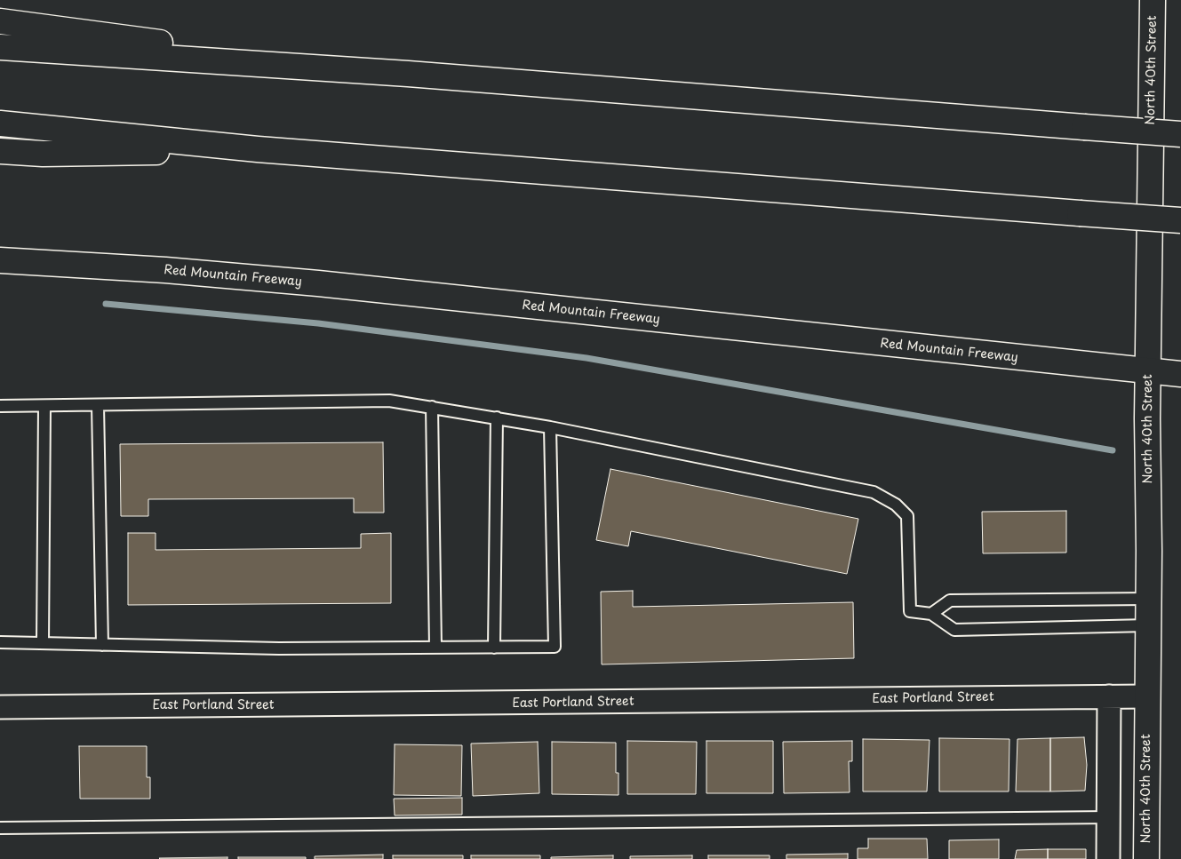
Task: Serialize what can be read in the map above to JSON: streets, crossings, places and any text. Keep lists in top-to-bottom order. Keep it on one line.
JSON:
{"streets":{"main road":["North 40th Street","Red Mountain Freeway"],"street":["East Portland Street"]},"crossings":[["North 40th Street","Red Mountain Freeway"],["North 40th Street","East Portland Street"]]}
